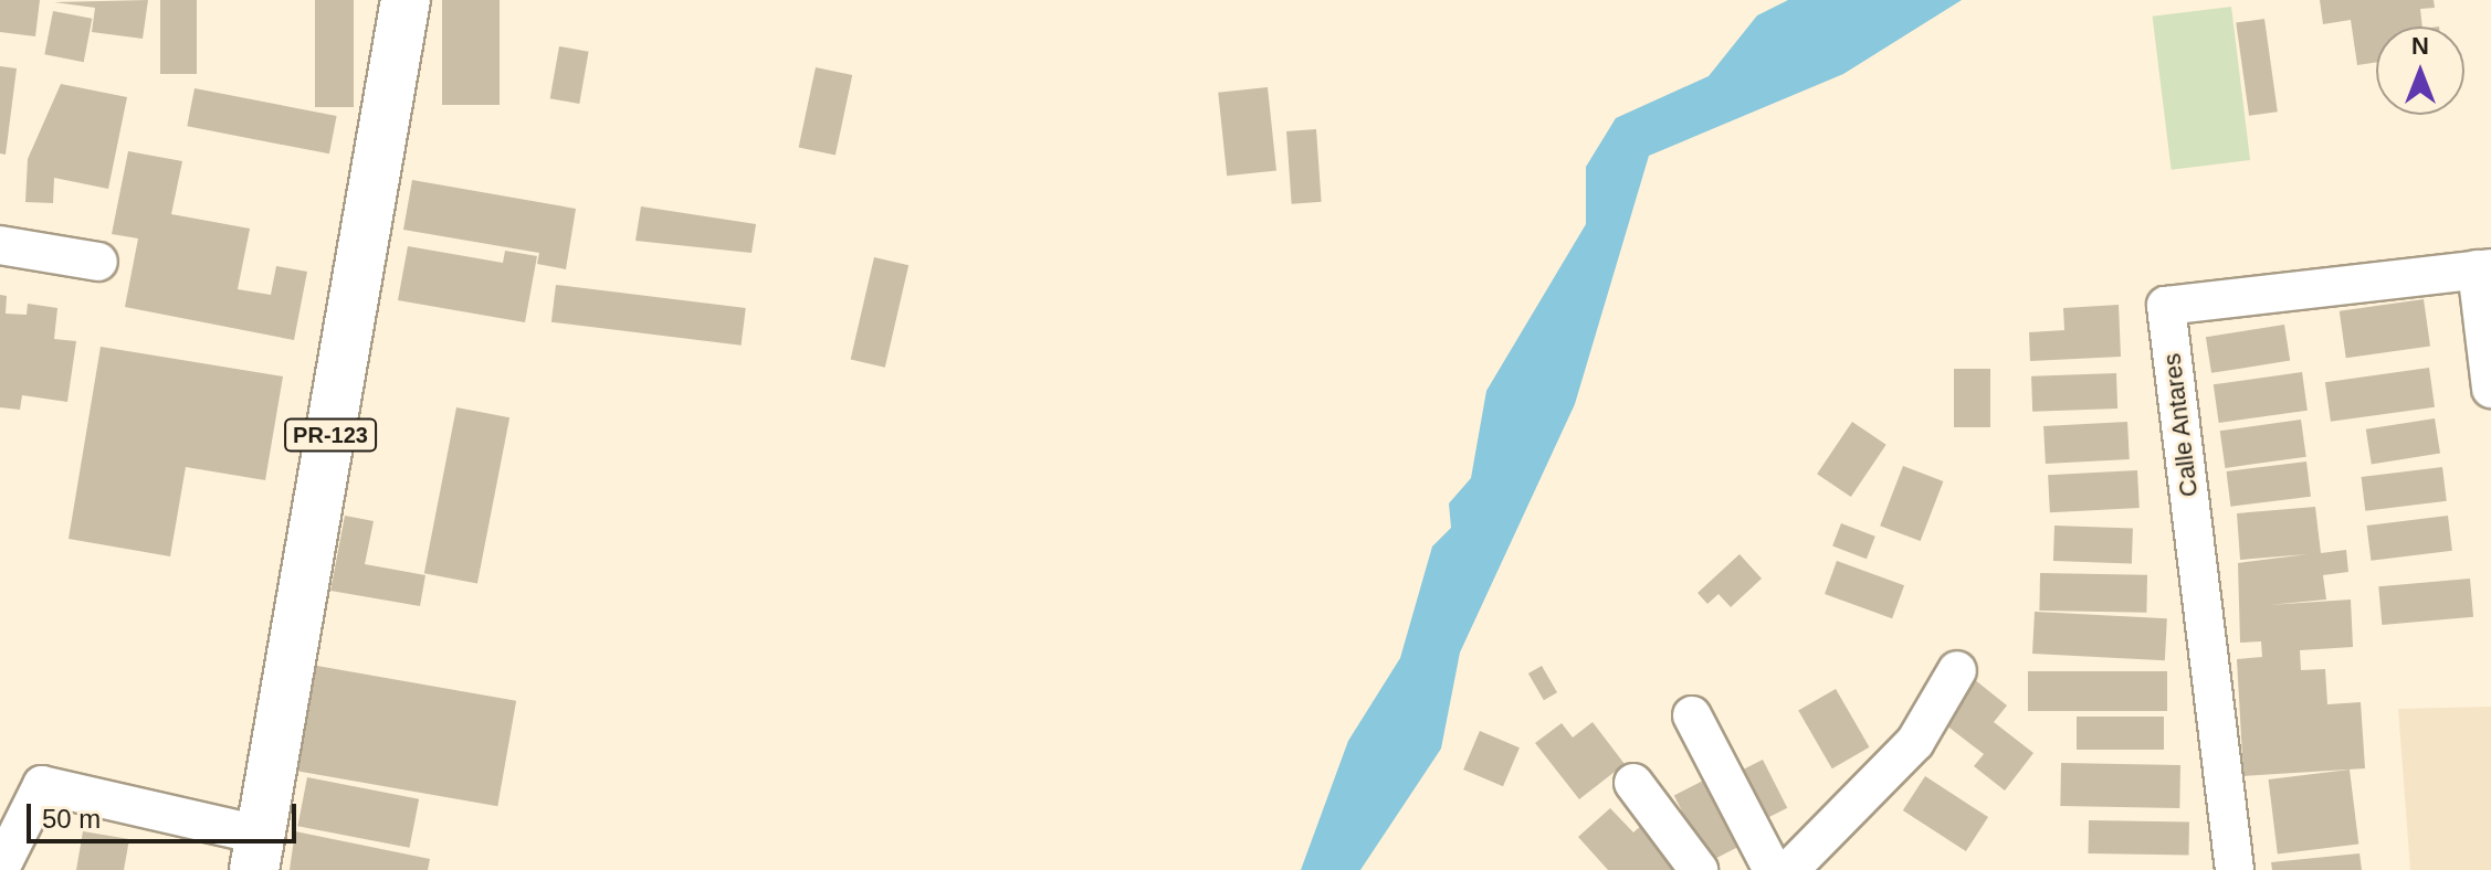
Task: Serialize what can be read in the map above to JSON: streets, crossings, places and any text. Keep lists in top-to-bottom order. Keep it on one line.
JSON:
{"streets":{"main road":["PR-123"],"street":["Calle Antares"]},"scale_bar":"50 m","north":"top"}
